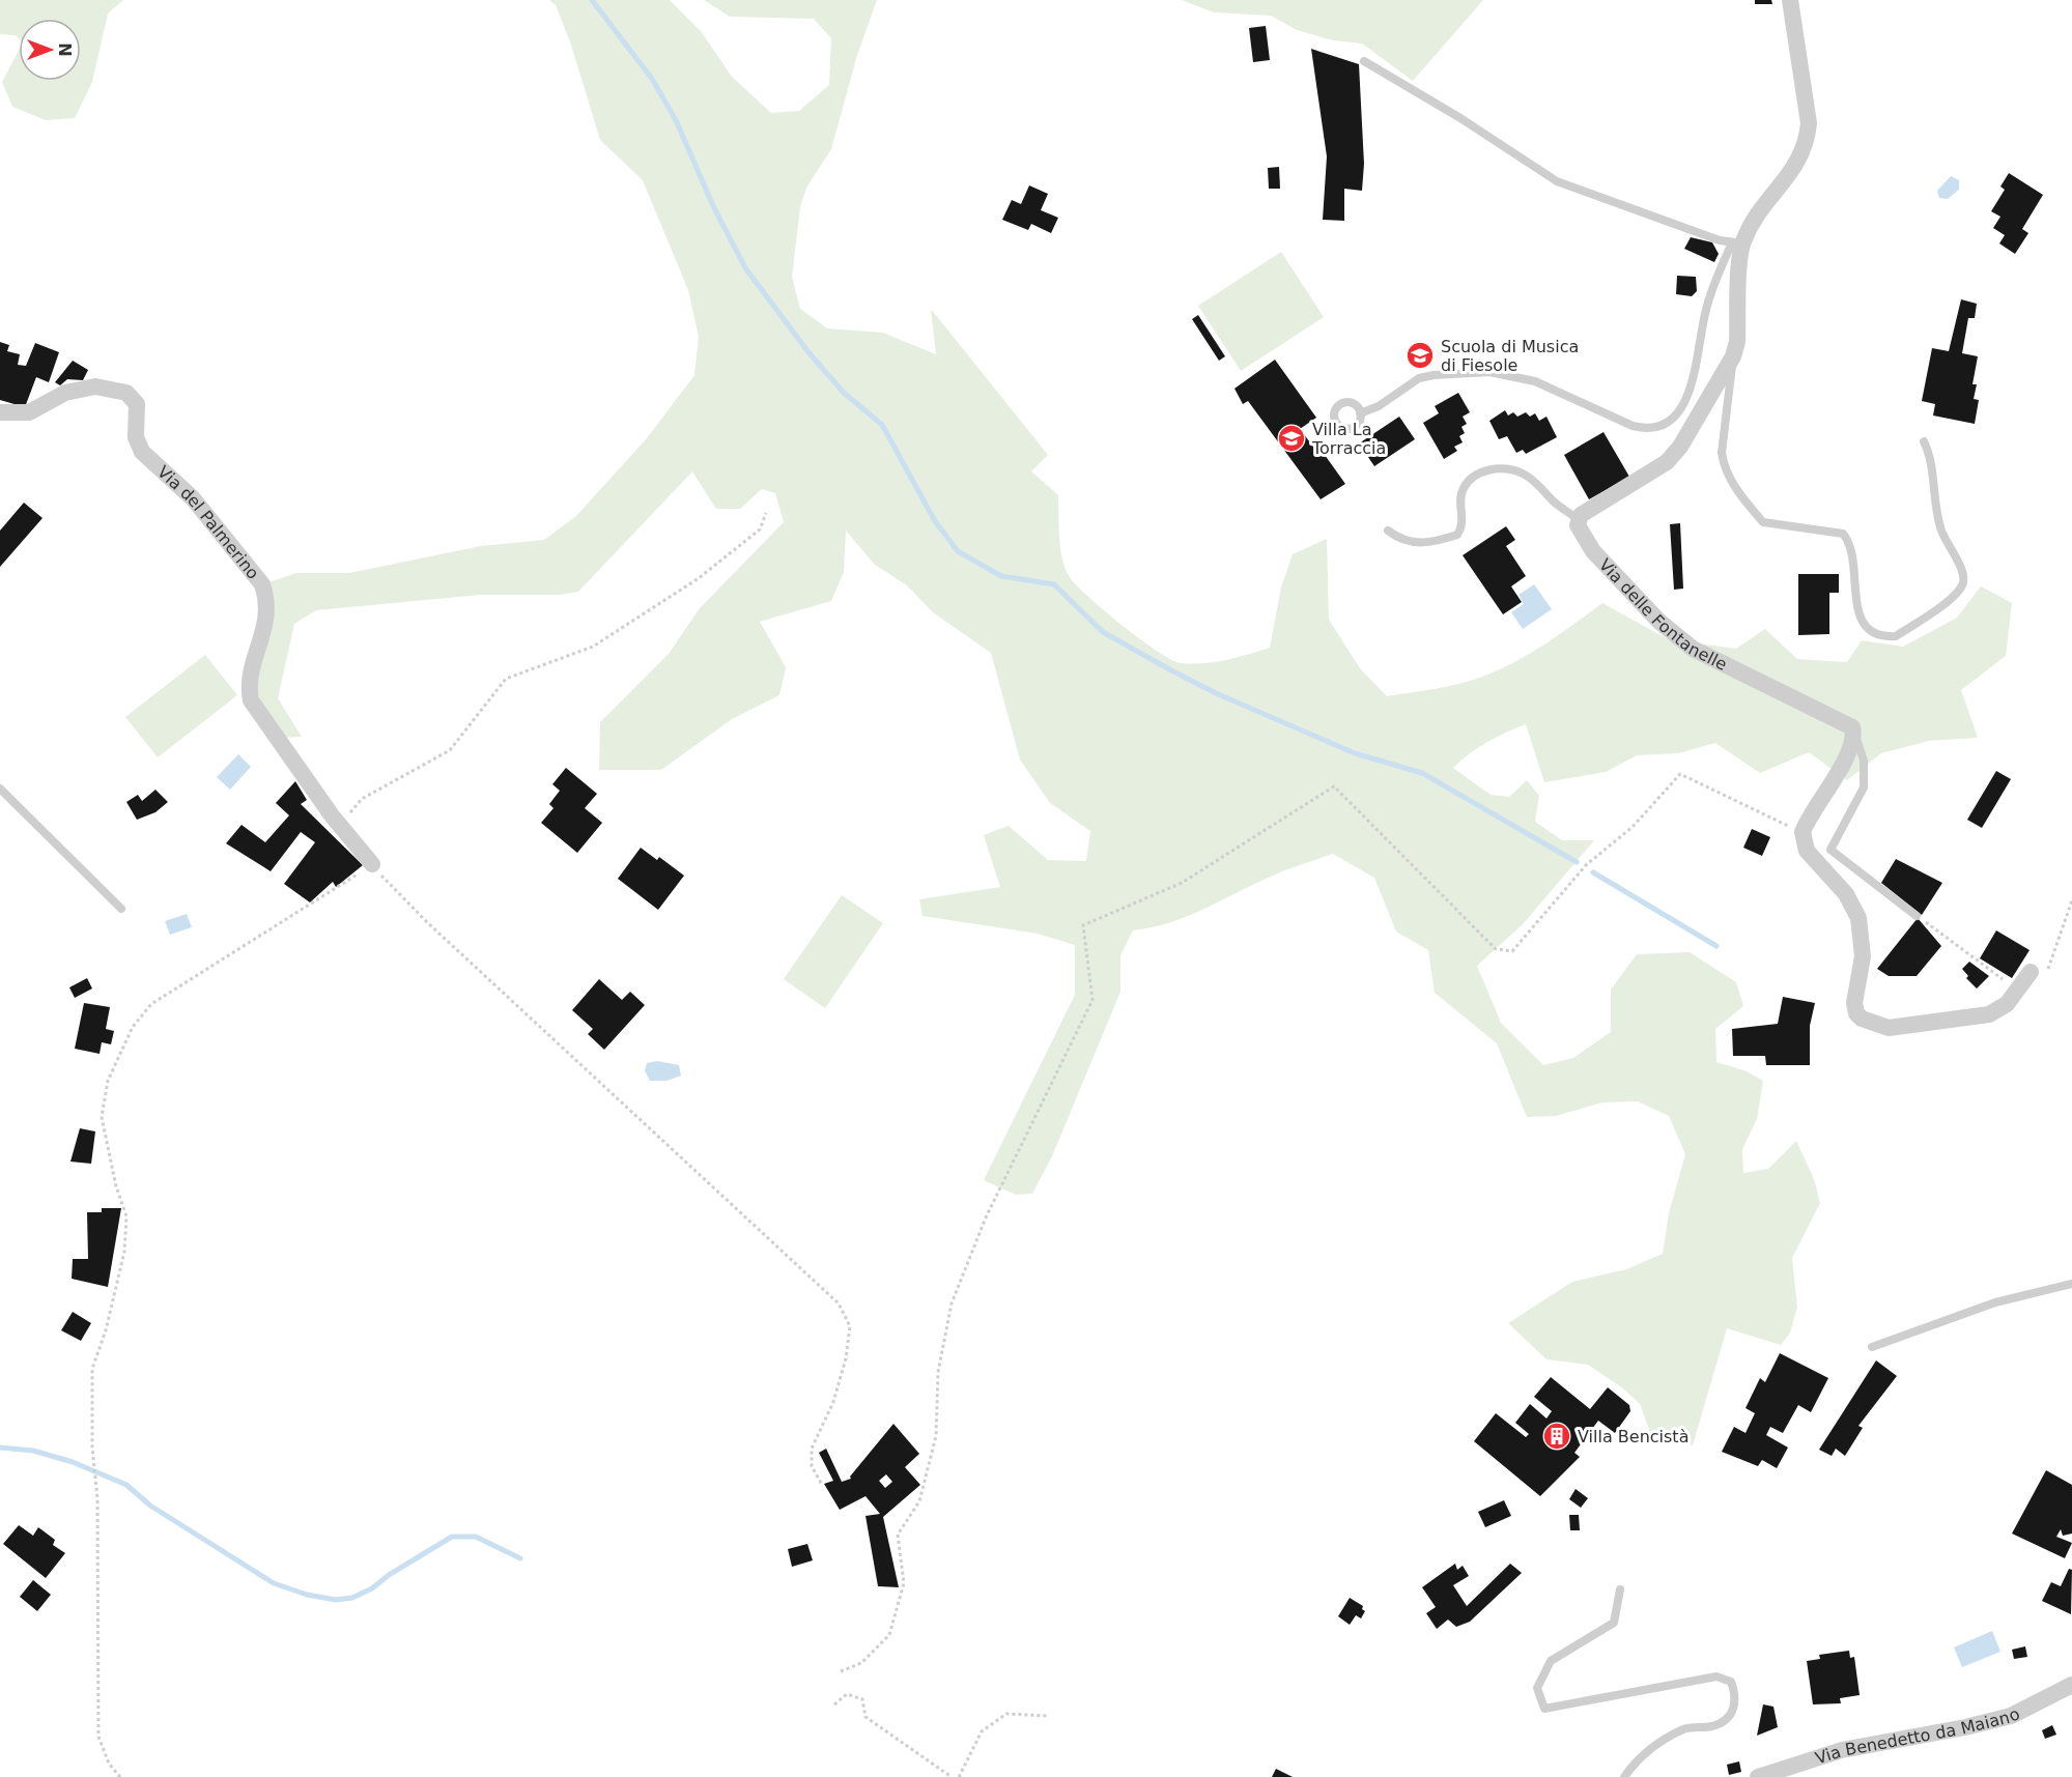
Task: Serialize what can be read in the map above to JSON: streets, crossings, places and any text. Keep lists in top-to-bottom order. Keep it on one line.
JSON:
{"streets":{"street":["Via del Palmerino","Via delle Fontanelle","Via Benedetto da Maiano"]},"places":{"school or university":["Scuola di Musica di Fiesole","Villa La Torraccia"],"building":["Villa Bencistà"]},"north":"right"}
